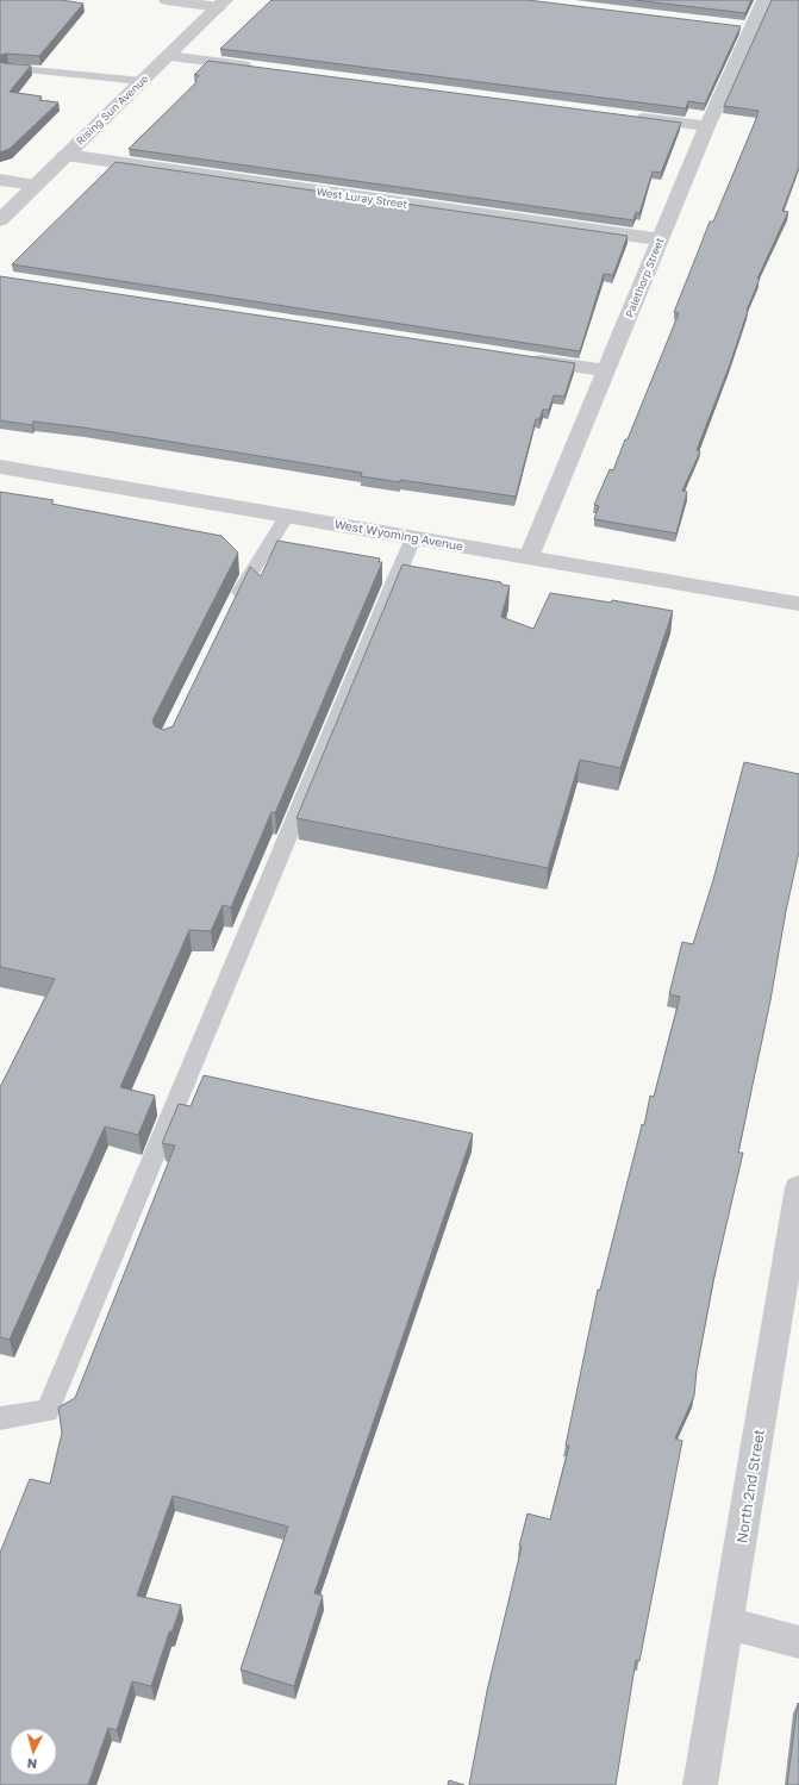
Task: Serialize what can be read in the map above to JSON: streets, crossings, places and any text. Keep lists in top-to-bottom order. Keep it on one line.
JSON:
{"streets":{"street":["Rising Sun Avenue","West Luray Street","Palethorp Street","West Wyoming Avenue","North 2nd Street"]},"crossings":[["Rising Sun Avenue","West Luray Street"],["West Luray Street","Palethorp Street"],["Palethorp Street","West Wyoming Avenue"]],"north":"bottom"}
